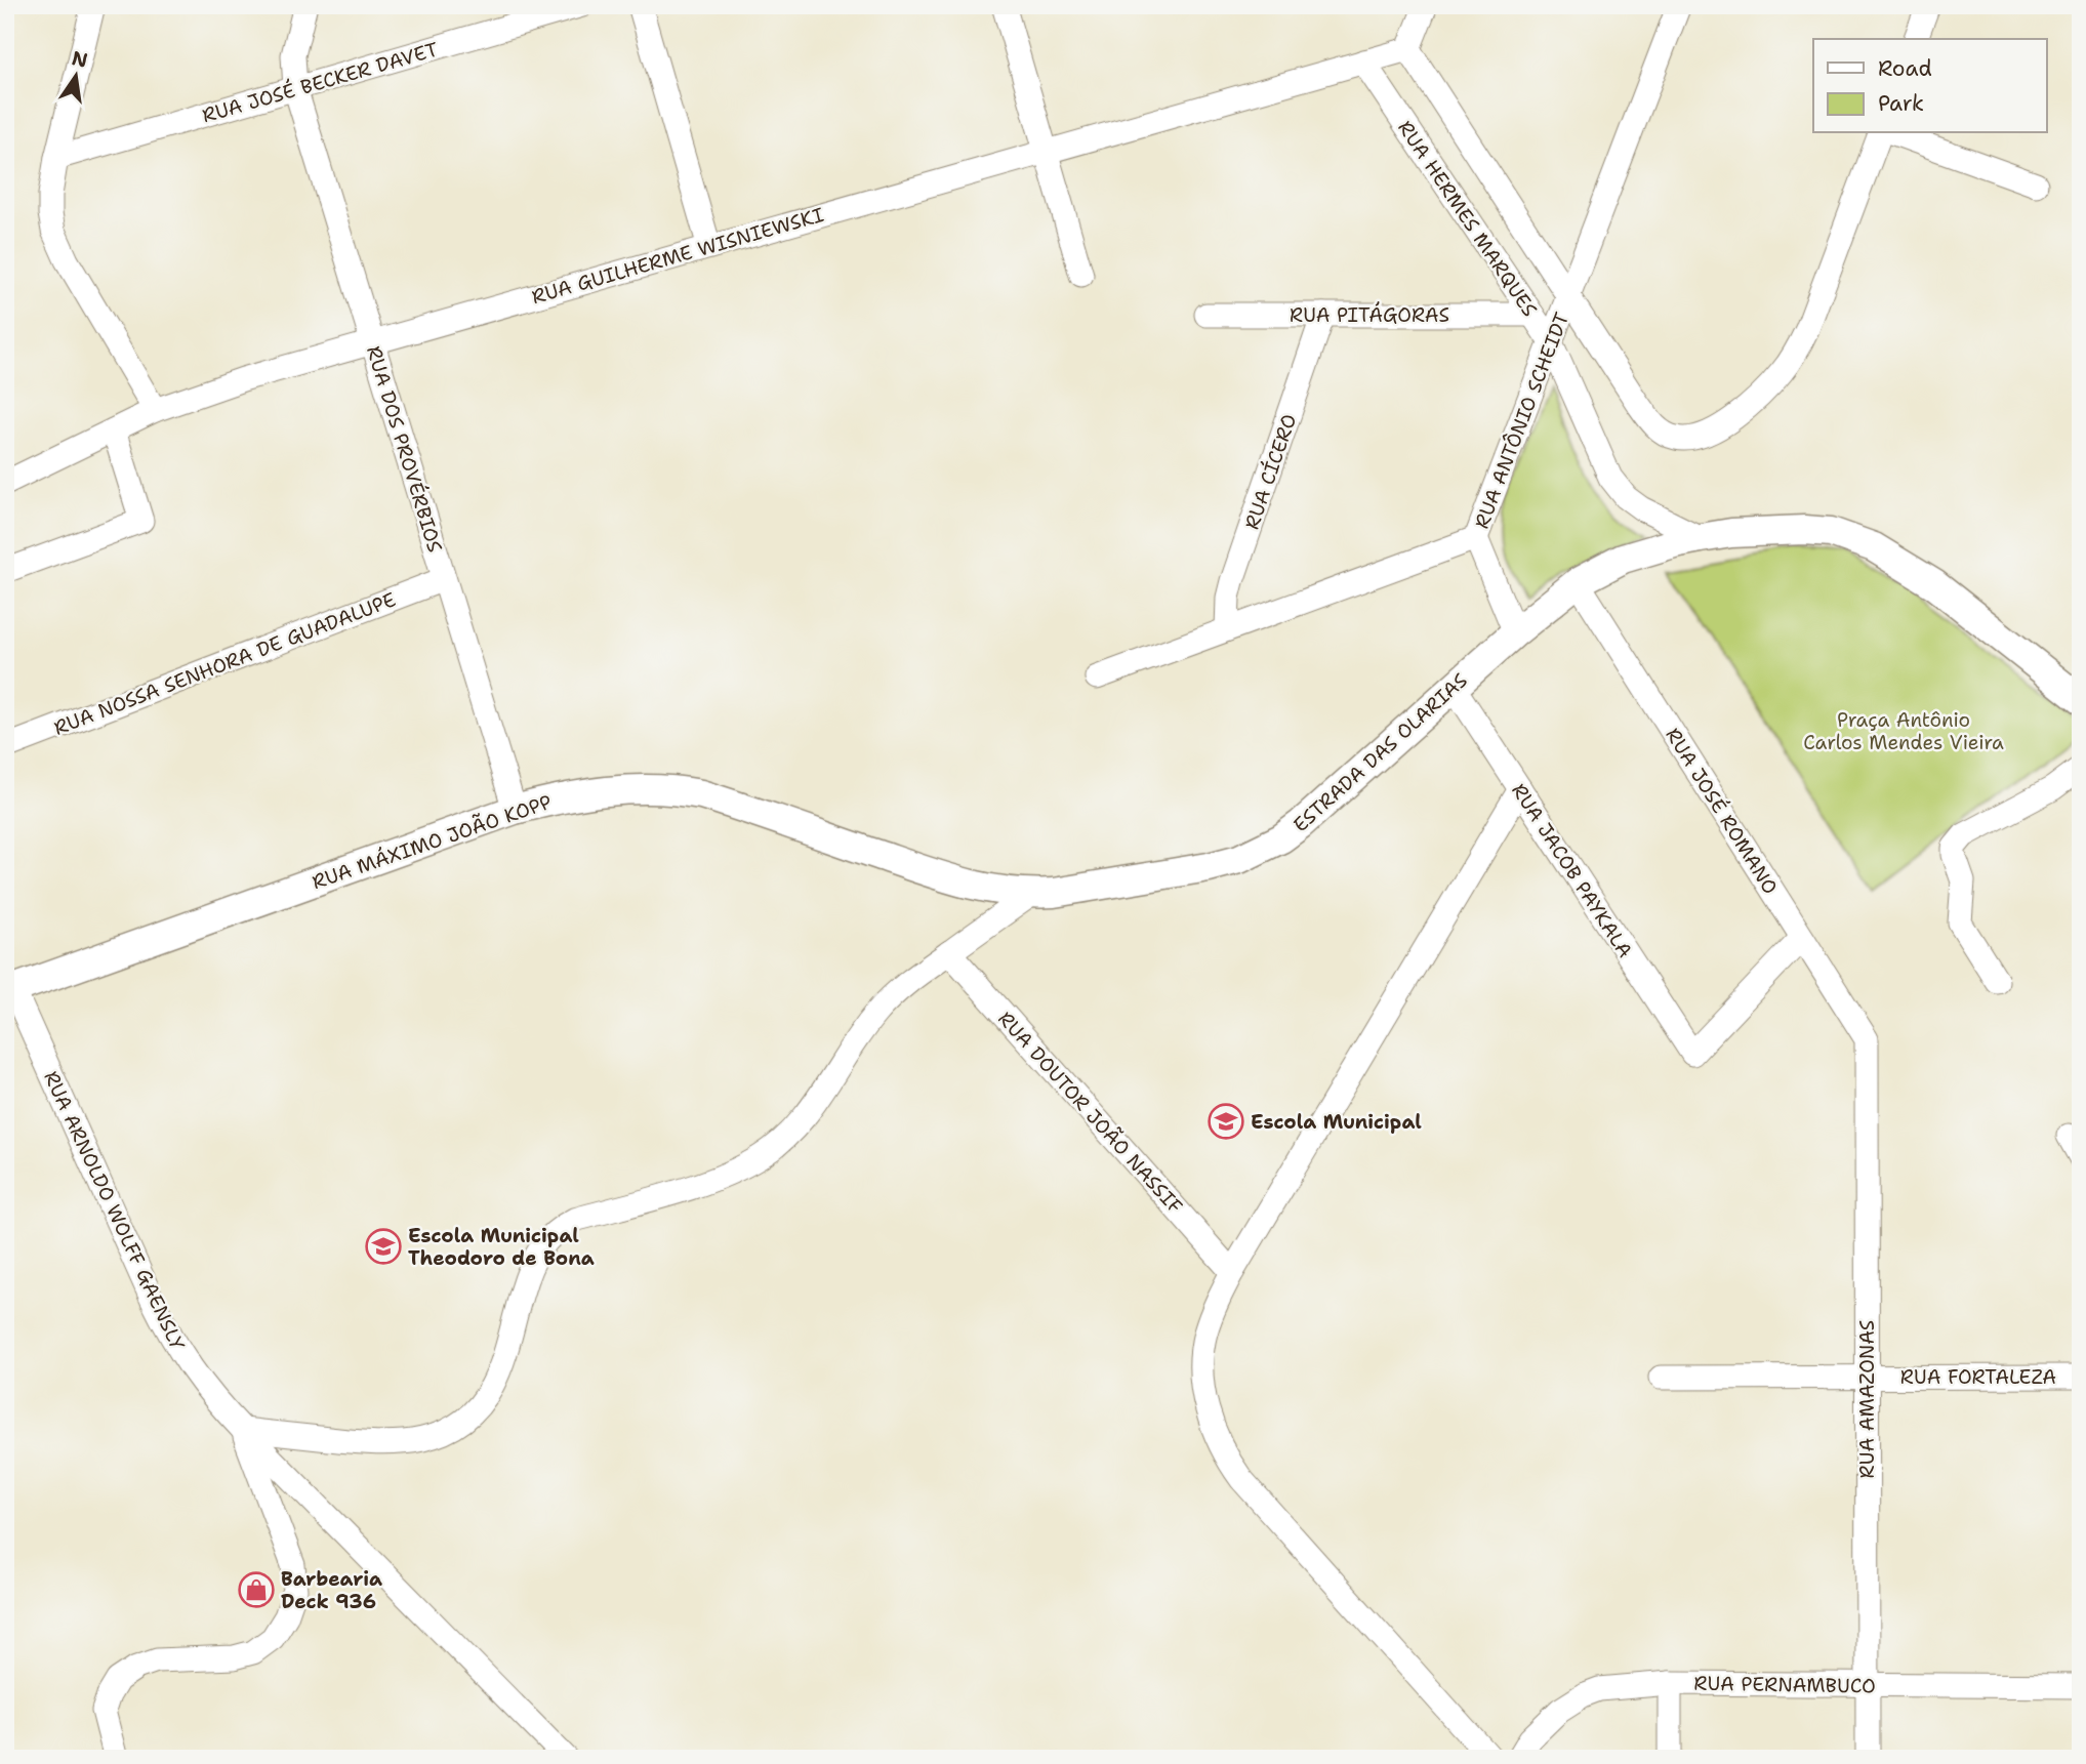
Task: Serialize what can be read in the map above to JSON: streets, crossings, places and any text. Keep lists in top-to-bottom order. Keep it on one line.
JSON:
{"streets":{"main road":["ESTRADA DAS OLARIAS","RUA MÁXIMO JOÃO KOPP"],"street":["RUA JOSÉ BECKER DAVET","RUA HERMES MARQUES","RUA GUILHERME WISNIEWSKI","RUA PITÁGORAS","RUA ANTÔNIO SCHEIDT","RUA DOS PROVÉRBIOS","RUA CÍCERO","RUA NOSSA SENHORA DE GUADALUPE","RUA JOSÉ ROMANO","RUA JACOB PAYKALA","RUA DOUTOR JOÃO NASSIF","RUA ARNOLDO WOLFF GAENSLY","RUA FORTALEZA","RUA AMAZONAS","RUA PERNAMBUCO"]},"crossings":[["RUA JOSÉ BECKER DAVET","RUA DOS PROVÉRBIOS"],["RUA HERMES MARQUES","RUA GUILHERME WISNIEWSKI"],["RUA HERMES MARQUES","RUA PITÁGORAS"],["RUA HERMES MARQUES","RUA ANTÔNIO SCHEIDT"],["RUA HERMES MARQUES","ESTRADA DAS OLARIAS"],["RUA GUILHERME WISNIEWSKI","RUA DOS PROVÉRBIOS"],["RUA PITÁGORAS","RUA CÍCERO"],["RUA ANTÔNIO SCHEIDT","RUA CÍCERO"],["RUA DOS PROVÉRBIOS","RUA NOSSA SENHORA DE GUADALUPE"],["RUA DOS PROVÉRBIOS","RUA MÁXIMO JOÃO KOPP"],["ESTRADA DAS OLARIAS","RUA JOSÉ ROMANO"],["ESTRADA DAS OLARIAS","RUA MÁXIMO JOÃO KOPP"],["ESTRADA DAS OLARIAS","RUA JACOB PAYKALA"],["ESTRADA DAS OLARIAS","RUA DOUTOR JOÃO NASSIF"],["ESTRADA DAS OLARIAS","RUA ARNOLDO WOLFF GAENSLY"],["RUA JOSÉ ROMANO","RUA JACOB PAYKALA"],["RUA JOSÉ ROMANO","RUA AMAZONAS"],["RUA MÁXIMO JOÃO KOPP","RUA ARNOLDO WOLFF GAENSLY"],["RUA FORTALEZA","RUA AMAZONAS"],["RUA AMAZONAS","RUA PERNAMBUCO"]],"parks":["Praça Antônio Carlos Mendes Vieira"],"places":{"school or university":["Escola Municipal","Escola Municipal Theodoro de Bona"],"shop":["Barbearia Deck 936"]},"legend":["Road","Park"],"north":"top"}
